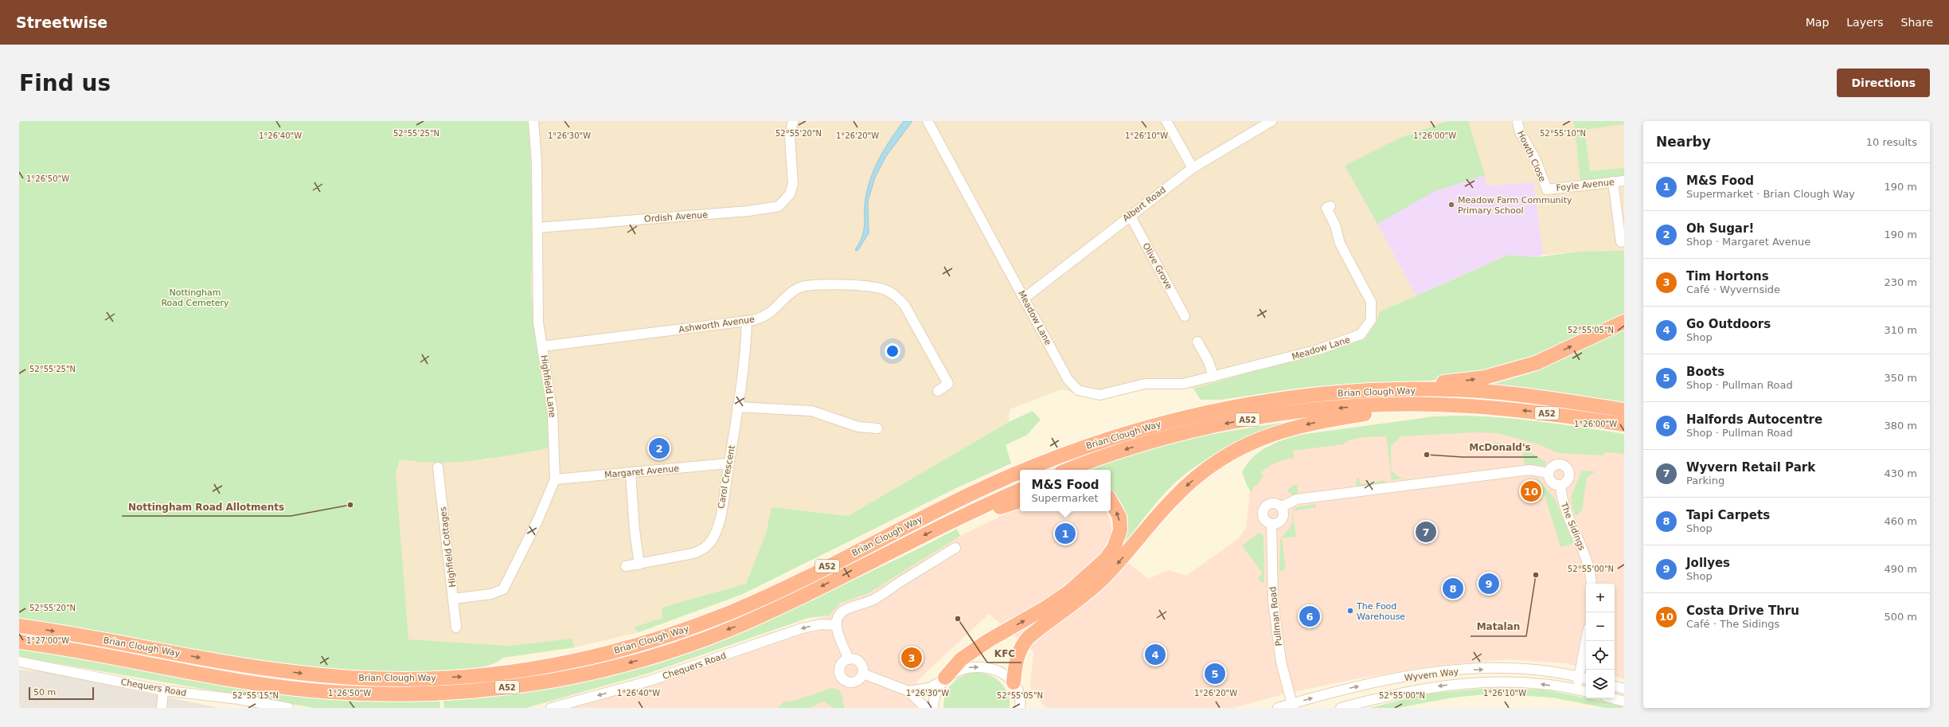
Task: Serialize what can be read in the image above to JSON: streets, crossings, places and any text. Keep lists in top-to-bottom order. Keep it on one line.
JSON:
{"streets":{"highway":["Brian Clough Way","A52"],"street":["Howth Close","Foyle Avenue","Albert Road","Ordish Avenue","Olive Grove","Meadow Lane","Ashworth Avenue","Highfield Lane","Margaret Avenue","Carol Crescent","The Sidings","Highfield Cottages","Pullman Road","Chequers Road","Wyvern Way"]},"crossings":[["Howth Close","Foyle Avenue"],["Albert Road","Olive Grove"],["Albert Road","Meadow Lane"],["Ordish Avenue","Highfield Lane"],["Ashworth Avenue","Highfield Lane"],["Ashworth Avenue","Carol Crescent"],["Highfield Lane","Margaret Avenue"],["Highfield Lane","Highfield Cottages"],["Margaret Avenue","Carol Crescent"],["Pullman Road","Wyvern Way"]],"one_way":["Chequers Road"],"parks":["Nottingham Road Cemetery"],"places":["Meadow Farm Community Primary School","McDonald's","Nottingham Road Allotments","Matalan","The Food Warehouse","KFC"],"scale_bar":"50 m","page":{"header":"Streetwise","nav":["Map","Layers","Share"],"buttons":"Directions","title":"Find us","heading":["Nearby","10 results"],"list":[{"mark":"1","name":"M&S Food","note":"Supermarket · Brian Clough Way","value":"190 m"},{"mark":"2","name":"Oh Sugar!","note":"Shop · Margaret Avenue","value":"190 m"},{"mark":"3","name":"Tim Hortons","note":"Café · Wyvernside","value":"230 m"},{"mark":"4","name":"Go Outdoors","note":"Shop","value":"310 m"},{"mark":"5","name":"Boots","note":"Shop · Pullman Road","value":"350 m"},{"mark":"6","name":"Halfords Autocentre","note":"Shop · Pullman Road","value":"380 m"},{"mark":"7","name":"Wyvern Retail Park","note":"Parking","value":"430 m"},{"mark":"8","name":"Tapi Carpets","note":"Shop","value":"460 m"},{"mark":"9","name":"Jollyes","note":"Shop","value":"490 m"},{"mark":"10","name":"Costa Drive Thru","note":"Café · The Sidings","value":"500 m"}],"pins":["2","10","7","1","9","8","6","4","3","5"],"popup":["M&S Food","Supermarket"],"map_buttons":["+","−"],"scale":"50 m"},"coordinates":["52°55'20\"N","52°55'25\"N","52°55'10\"N","1°26'40\"W","1°26'20\"W","1°26'30\"W","1°26'10\"W","1°26'00\"W","1°26'50\"W","52°55'05\"N","52°55'00\"N","1°27'00\"W","52°55'15\"N"]}
